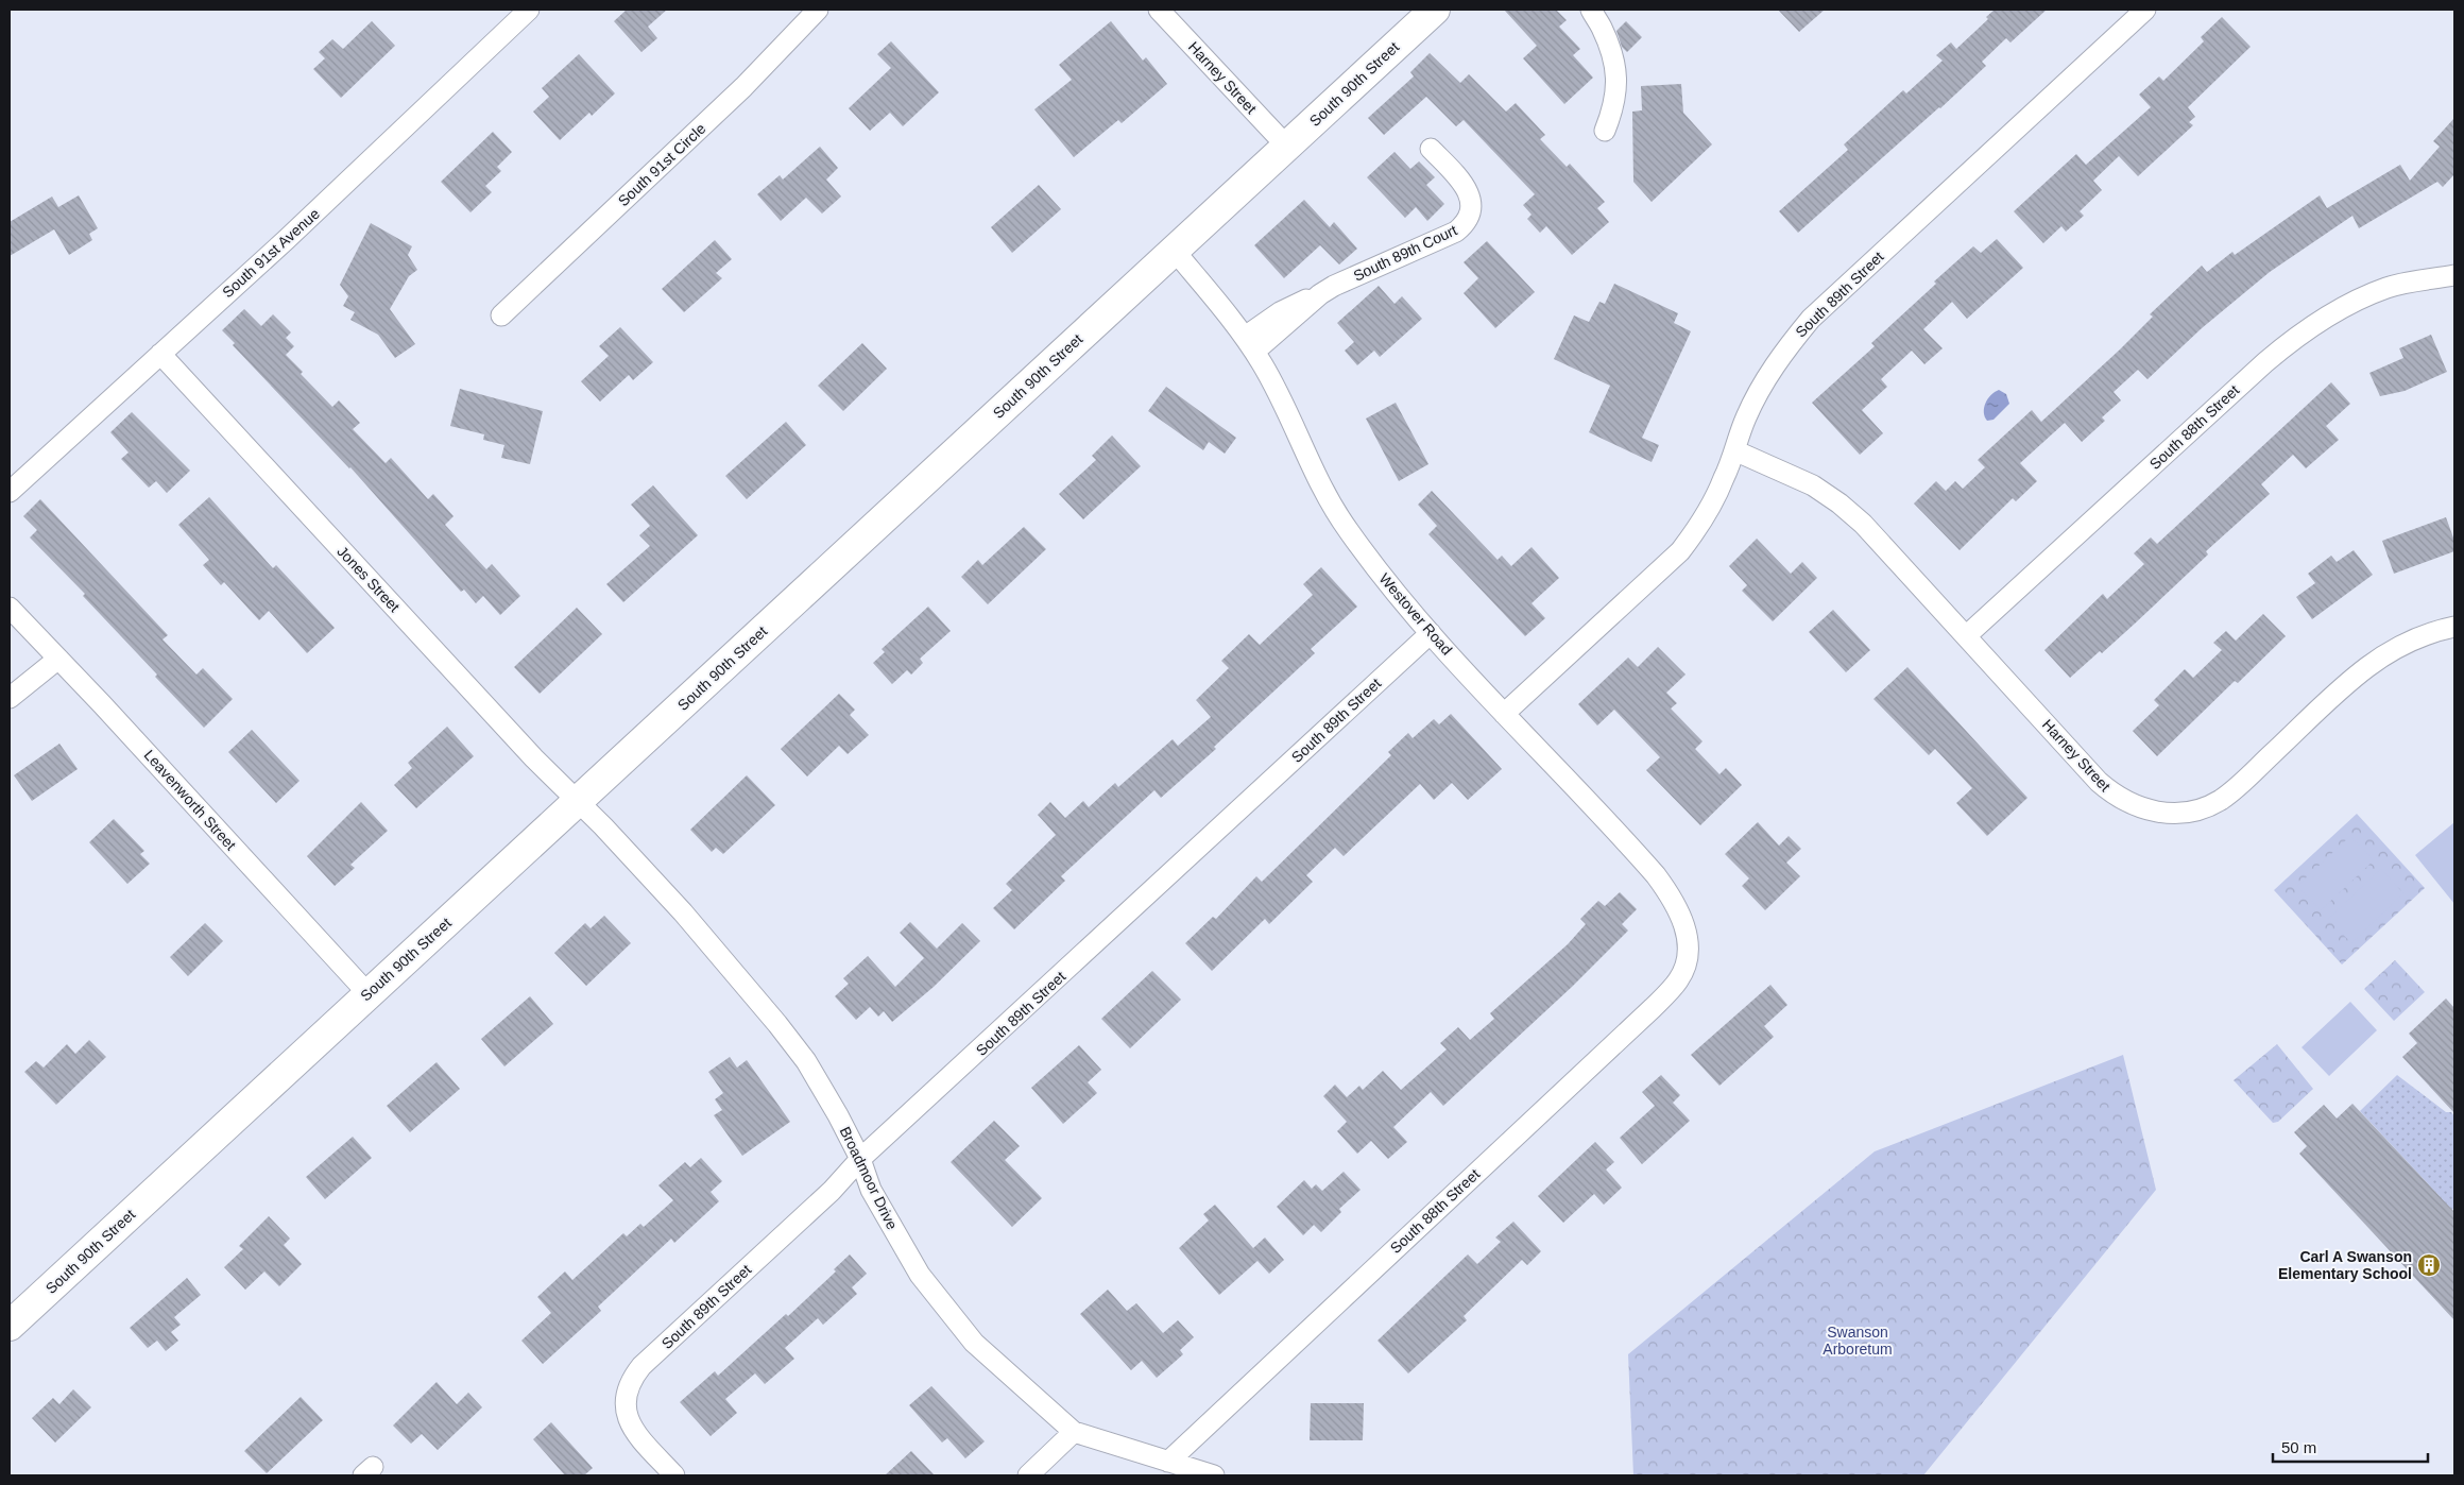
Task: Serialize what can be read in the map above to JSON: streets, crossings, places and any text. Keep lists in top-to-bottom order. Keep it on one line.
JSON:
{"streets":{"main road":["South 90th Street"],"street":["Harney Street","South 91st Circle","South 91st Avenue","South 89th Court","South 89th Street","South 88th Street","Jones Street","Westover Road","Leavenworth Street","Broadmoor Drive"]},"crossings":[["Harney Street","South 90th Street"],["Harney Street","South 89th Street"],["Harney Street","South 88th Street"],["South 90th Street","Jones Street"],["South 90th Street","Westover Road"],["South 90th Street","Leavenworth Street"],["South 90th Street","Broadmoor Drive"],["South 91st Avenue","Jones Street"],["South 89th Court","Westover Road"],["South 89th Street","Westover Road"],["South 89th Street","Broadmoor Drive"],["South 88th Street","Westover Road"],["South 88th Street","Broadmoor Drive"],["Jones Street","Broadmoor Drive"]],"parks":["Swanson Arboretum"],"places":{"building":["Carl A Swanson Elementary School"]},"scale_bar":"50 m"}
